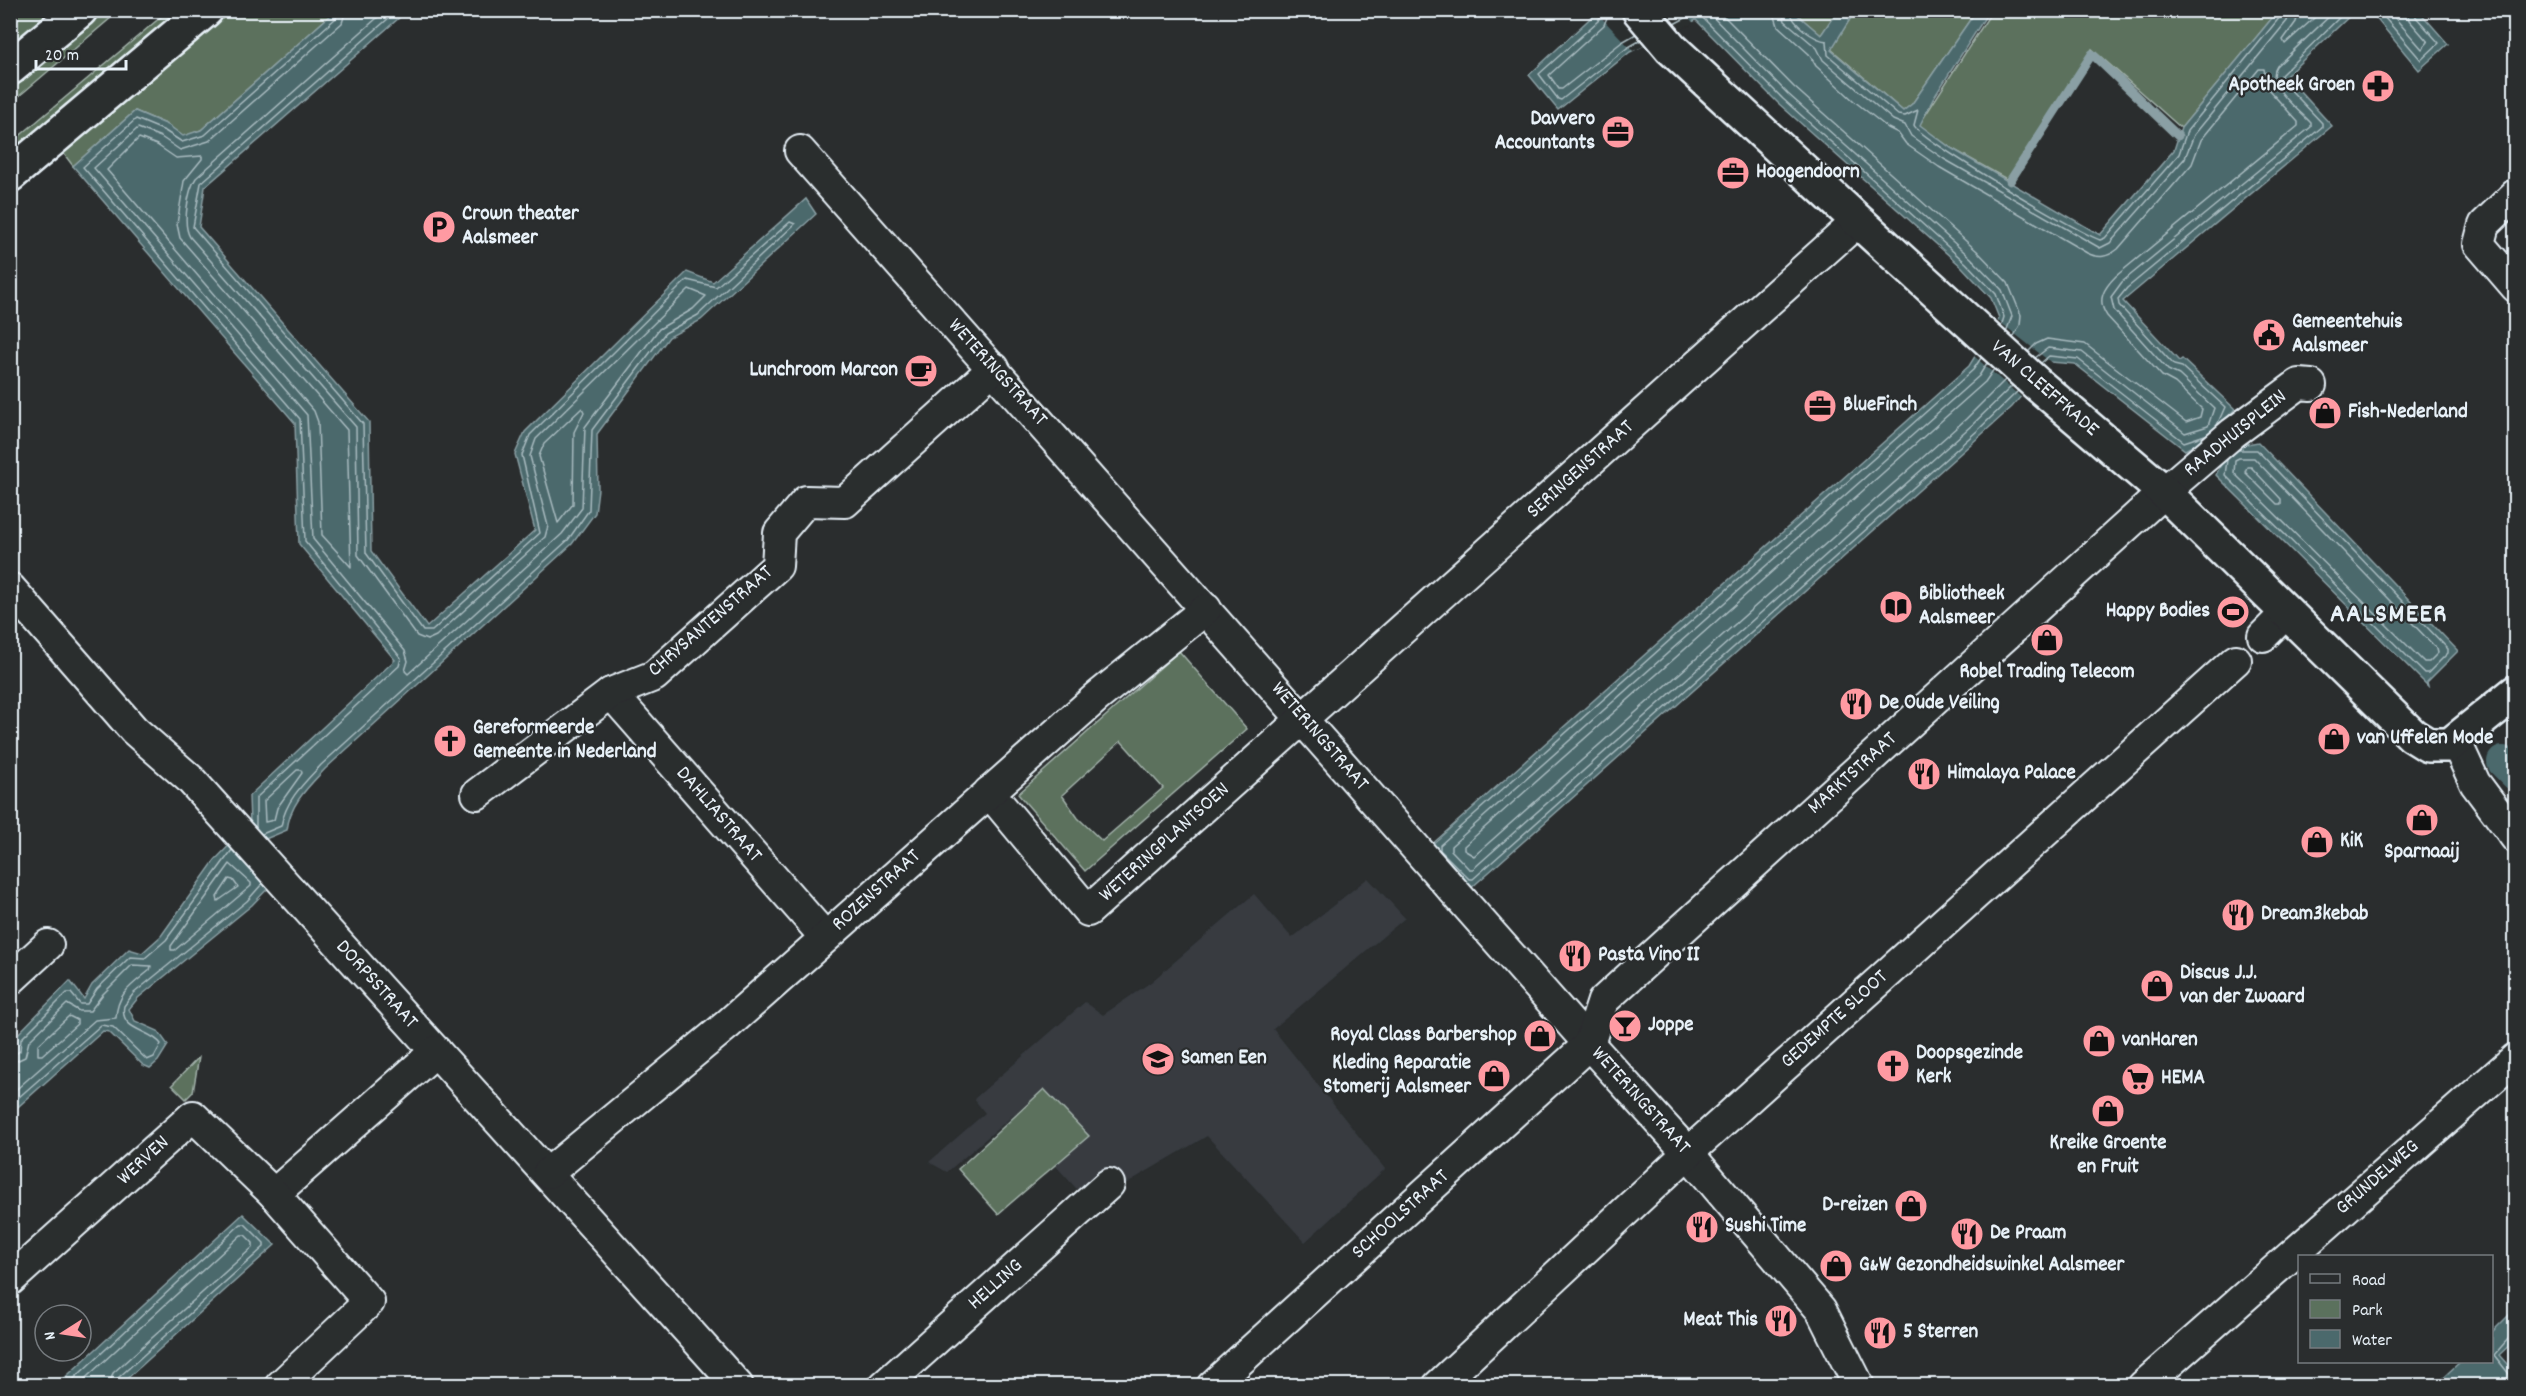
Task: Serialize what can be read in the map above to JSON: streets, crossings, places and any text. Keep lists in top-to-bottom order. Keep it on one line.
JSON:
{"streets":{"main road":["VAN CLEEFFKADE"],"street":["WETERINGSTRAAT","RAADHUISPLEIN","SERINGENSTRAAT","CHRYSANTENSTRAAT","MARKTSTRAAT","DAHLIASTRAAT","WETERINGPLANTSOEN","ROZENSTRAAT","DORPSSTRAAT","GEDEMPTE SLOOT","WERVEN","GRUNDELWEG","SCHOOLSTRAAT","HELLING"]},"crossings":[["WETERINGSTRAAT","SERINGENSTRAAT"],["WETERINGSTRAAT","CHRYSANTENSTRAAT"],["WETERINGSTRAAT","MARKTSTRAAT"],["WETERINGSTRAAT","WETERINGPLANTSOEN"],["WETERINGSTRAAT","ROZENSTRAAT"],["WETERINGSTRAAT","GEDEMPTE SLOOT"],["WETERINGSTRAAT","SCHOOLSTRAAT"],["VAN CLEEFFKADE","RAADHUISPLEIN"],["VAN CLEEFFKADE","SERINGENSTRAAT"],["VAN CLEEFFKADE","MARKTSTRAAT"],["RAADHUISPLEIN","MARKTSTRAAT"],["SERINGENSTRAAT","WETERINGPLANTSOEN"],["CHRYSANTENSTRAAT","DAHLIASTRAAT"],["MARKTSTRAAT","SCHOOLSTRAAT"],["DAHLIASTRAAT","ROZENSTRAAT"],["WETERINGPLANTSOEN","ROZENSTRAAT"],["ROZENSTRAAT","DORPSSTRAAT"]],"districts":["AALSMEER"],"places":{"pharmacy":["Apotheek Groen"],"office":["Davvero Accountants","Hoogendoorn","BlueFinch"],"parking":["Crown theater Aalsmeer"],"public building":["Gemeentehuis Aalsmeer"],"cafe":["Lunchroom Marcon"],"shop":["Fish-Nederland","Robel Trading Telecom","van Uffelen Mode","Sparnaaij","KiK","Discus J.J. van der Zwaard","Royal Class Barbershop","vanHaren","Kleding Reparatie Stomerij Aalsmeer","Kreike Groente en Fruit","D-reizen","G&W Gezondheidswinkel Aalsmeer"],"library":["Bibliotheek Aalsmeer"],"sports":["Happy Bodies"],"restaurant":["De Oude Veiling","Himalaya Palace","Dream3kebab","Pasta Vino II","Sushi Time","De Praam","Meat This","5 Sterren"],"church":["Gereformeerde Gemeente in Nederland","Doopsgezinde Kerk"],"bar":["Joppe"],"school or university":["Samen Een"],"supermarket":["HEMA"]},"legend":["Road","Park","Water"],"scale_bar":"20 m","north":"left"}
